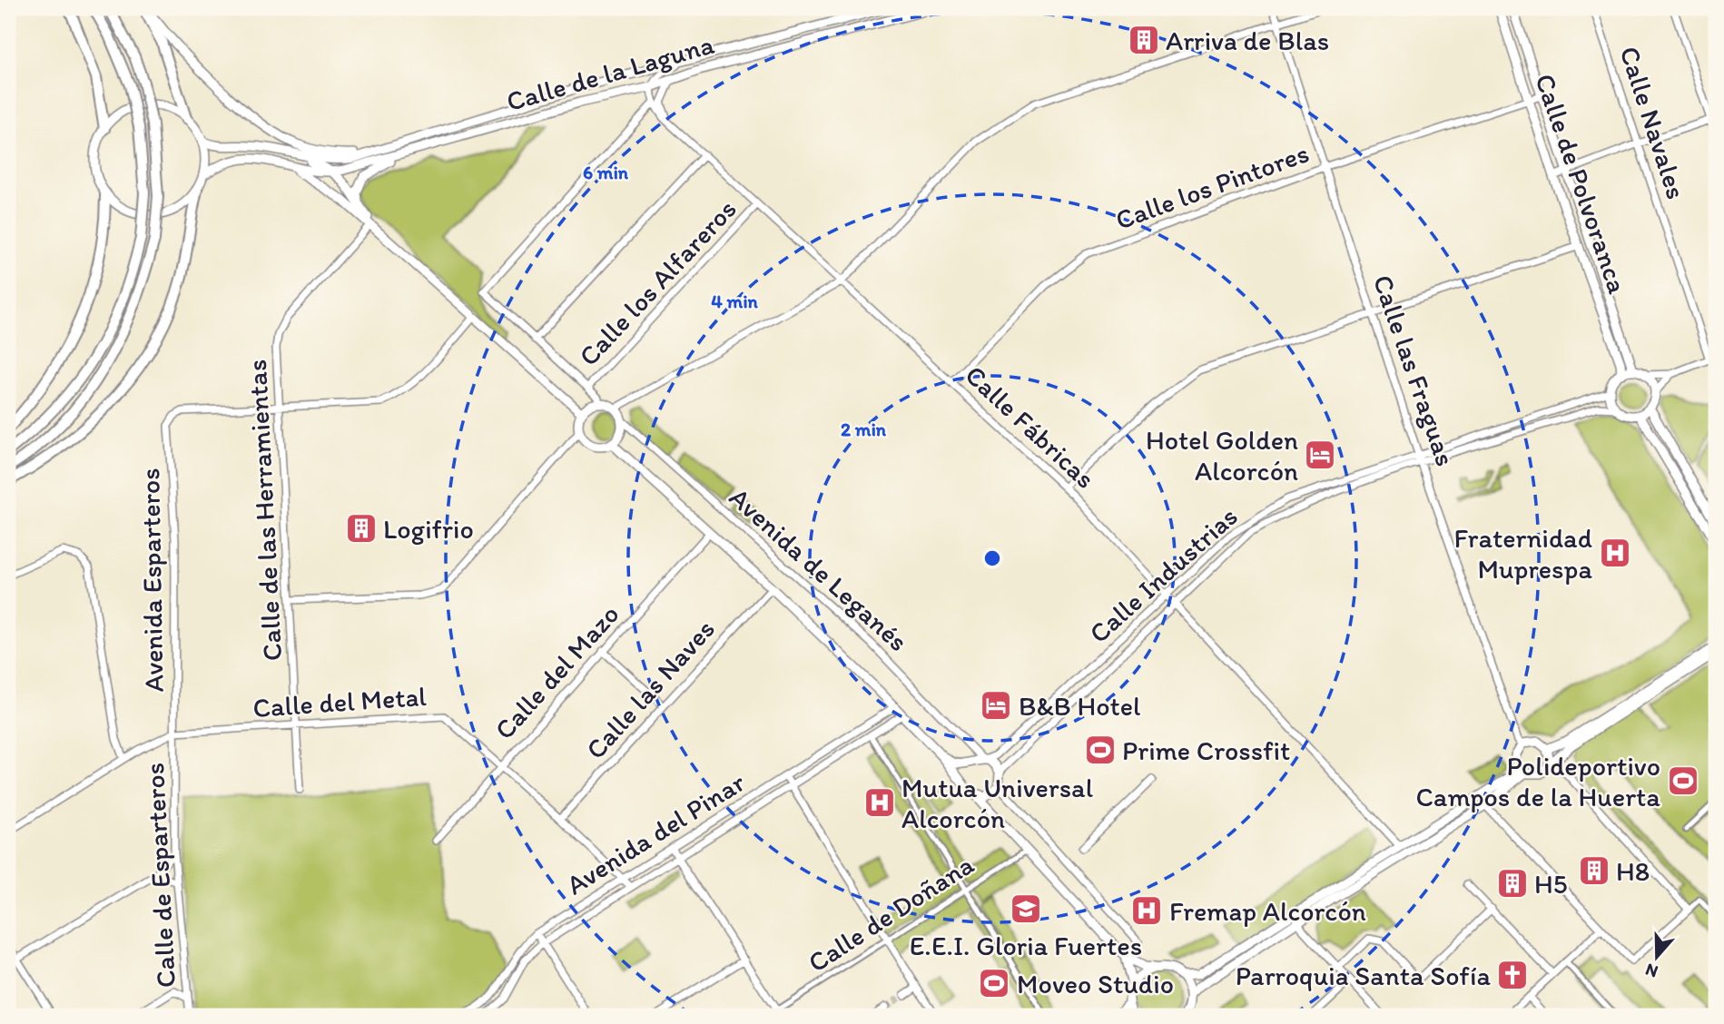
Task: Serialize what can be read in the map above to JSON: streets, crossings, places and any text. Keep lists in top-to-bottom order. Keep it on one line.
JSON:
{"streets":{"street":["Calle de la Laguna","Calle Navales","Calle de Polvoranca","Calle los Pintores","Calle los Alfareros","Calle las Fraguas","Calle Fábricas","Calle de las Herramientas","Avenida de Leganés","Calle Industrias","Avenida Esparteros","Calle del Mazo","Calle las Naves","Calle del Metal","Avenida del Pinar","Calle de Esparteros","Calle de Doñana"]},"crossings":[["Calle de Polvoranca","Calle los Pintores"],["Calle de Polvoranca","Calle Industrias"],["Calle los Pintores","Calle las Fraguas"],["Calle los Pintores","Calle Fábricas"],["Calle los Alfareros","Calle Fábricas"],["Calle las Fraguas","Calle Industrias"],["Calle Fábricas","Calle Industrias"],["Calle de las Herramientas","Avenida Esparteros"],["Calle de las Herramientas","Calle del Metal"],["Avenida de Leganés","Calle Industrias"],["Avenida de Leganés","Calle del Mazo"],["Avenida de Leganés","Calle las Naves"],["Avenida de Leganés","Avenida del Pinar"],["Avenida Esparteros","Calle del Metal"],["Avenida Esparteros","Calle de Esparteros"],["Calle del Mazo","Calle del Metal"],["Calle las Naves","Calle del Metal"],["Calle del Metal","Avenida del Pinar"],["Calle del Metal","Calle de Esparteros"]],"places":{"building":["Arriva de Blas","Logifrio","H8","H5"],"hotel":["Hotel Golden Alcorcón","B&B Hotel"],"hospital":["Fraternidad Muprespa","Mutua Universal Alcorcón","Fremap Alcorcón"],"sports":["Prime Crossfit","Polideportivo Campos de la Huerta","Moveo Studio"],"school or university":["E.E.I. Gloria Fuertes"],"church":["Parroquia Santa Sofía"]},"north":"bottom","rings":["6 min","4 min","2 min"]}
